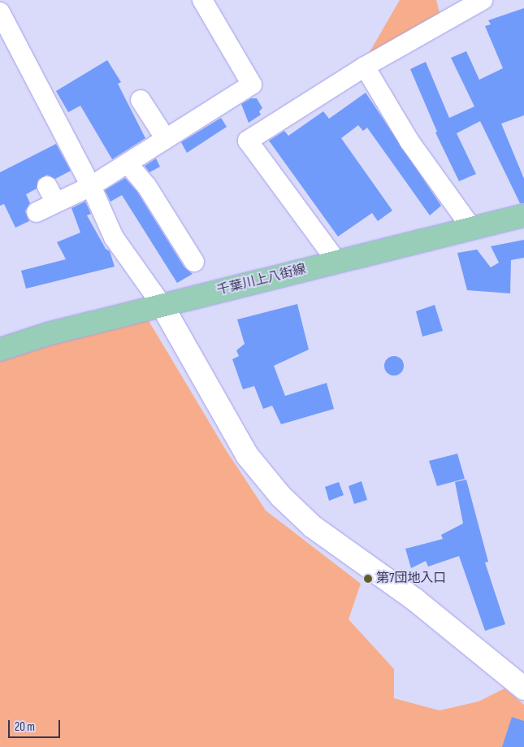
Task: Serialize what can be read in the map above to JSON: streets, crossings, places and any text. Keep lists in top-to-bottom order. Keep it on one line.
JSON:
{"streets":{"main road":["千葉川上八街線"]},"places":["第7団地入口"],"scale_bar":"20 m"}
